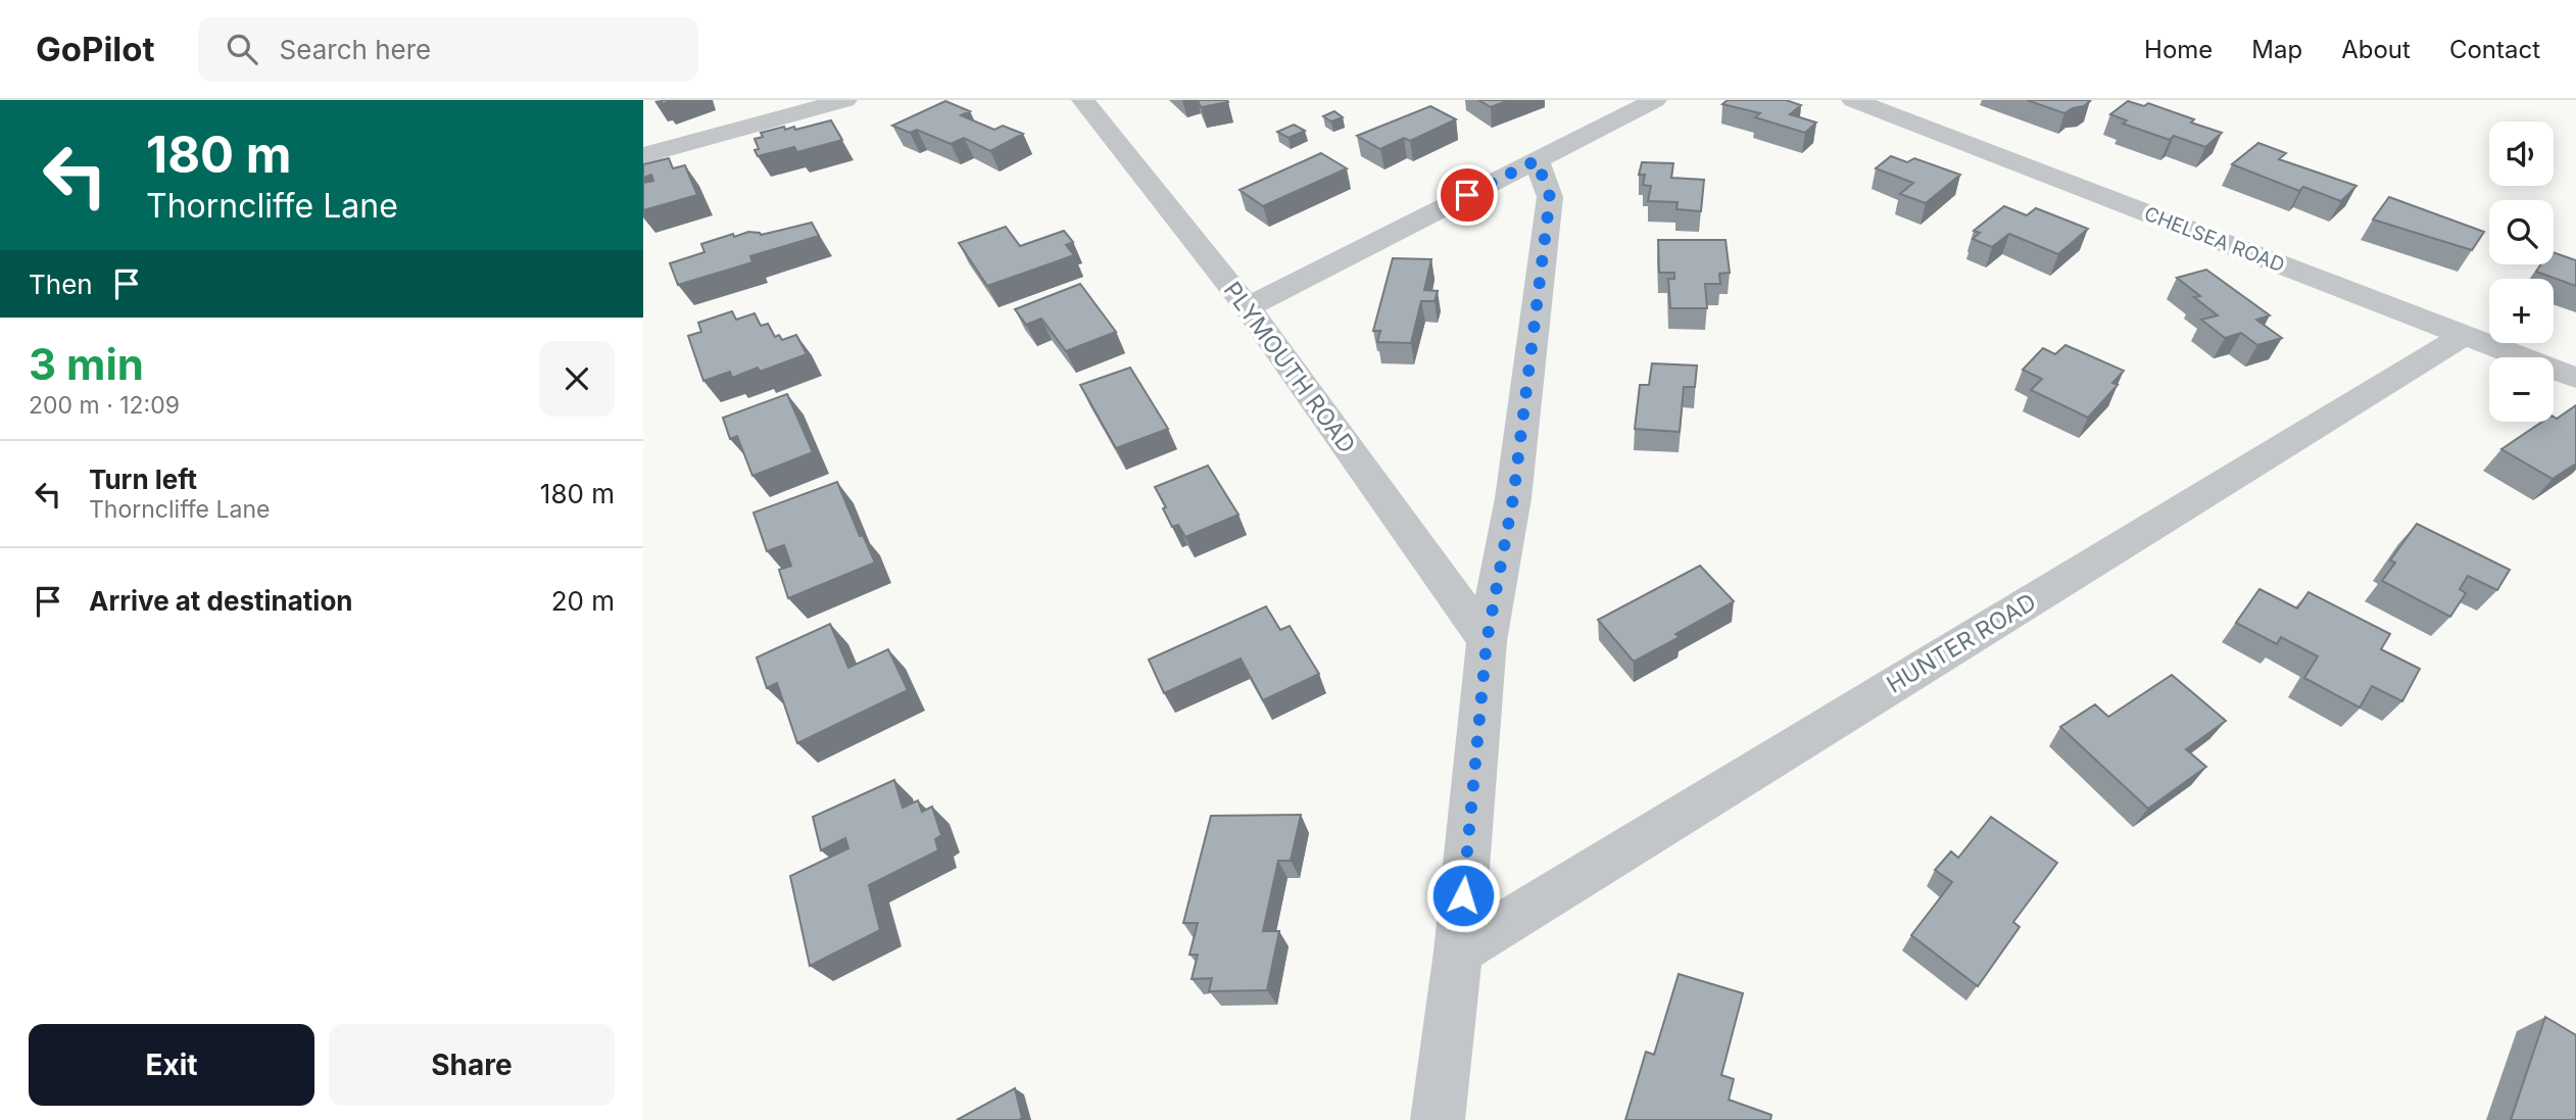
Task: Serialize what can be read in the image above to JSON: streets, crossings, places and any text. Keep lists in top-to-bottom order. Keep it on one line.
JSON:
{"streets":{"street":["CHELSEA ROAD","PLYMOUTH ROAD","HUNTER ROAD"]},"crossings":[["CHELSEA ROAD","HUNTER ROAD"]],"page":{"header":"GoPilot","search":"Search here","nav":["Home","Map","About","Contact"],"turn":["180 m","Thorncliffe Lane"],"map_buttons":["+","−"],"then":"Then","heading":["3 min","200 m · 12:09"],"list":[{"name":"Turn left","note":"Thorncliffe Lane","value":"180 m"},{"name":"Arrive at destination","value":"20 m"}],"buttons":["Exit","Share"]}}
